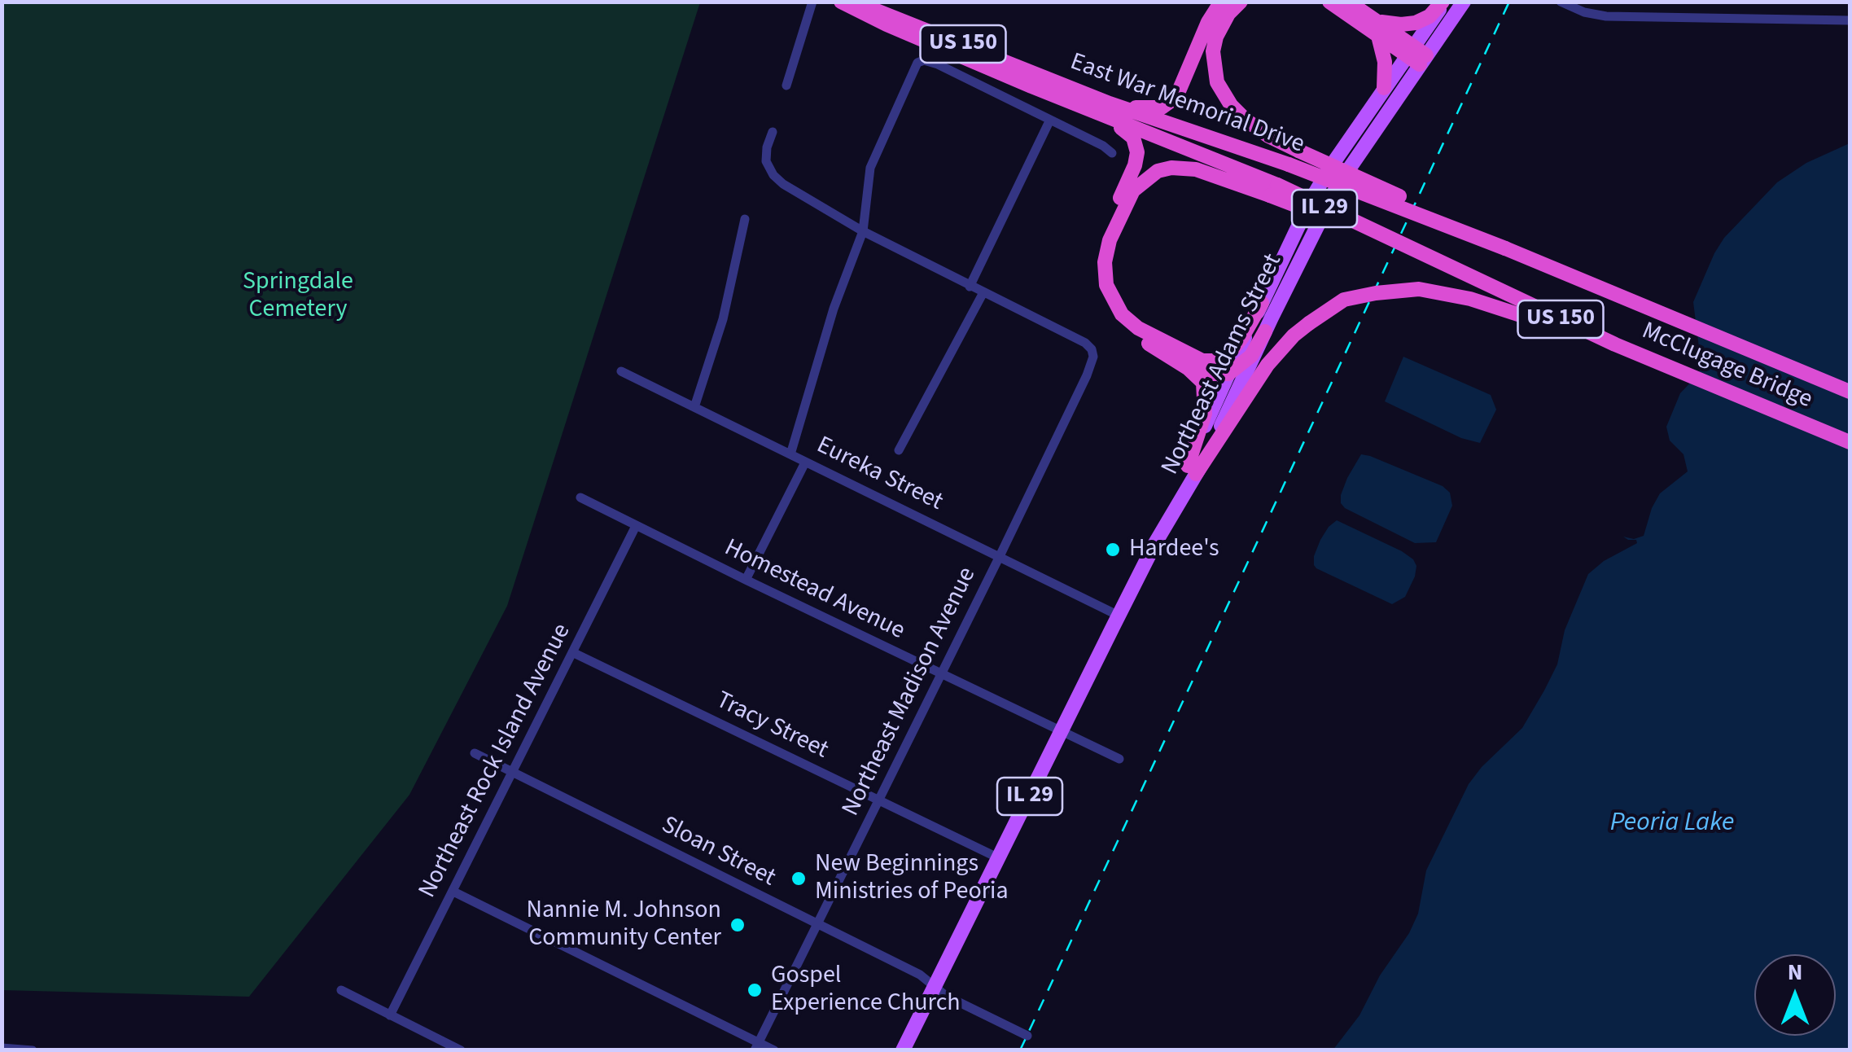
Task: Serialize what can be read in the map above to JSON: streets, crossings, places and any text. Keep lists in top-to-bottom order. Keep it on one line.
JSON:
{"streets":{"highway":["US 150","East War Memorial Drive","McClugage Bridge"],"main road":["IL 29","Northeast Adams Street"],"street":["Eureka Street","Homestead Avenue","Northeast Madison Avenue","Tracy Street","Northeast Rock Island Avenue","Sloan Street"]},"crossings":[["East War Memorial Drive","McClugage Bridge"],["Northeast Adams Street","Eureka Street"],["Northeast Adams Street","Homestead Avenue"],["Northeast Adams Street","Tracy Street"],["Northeast Adams Street","Sloan Street"],["Eureka Street","Northeast Madison Avenue"],["Homestead Avenue","Northeast Madison Avenue"],["Homestead Avenue","Northeast Rock Island Avenue"],["Northeast Madison Avenue","Tracy Street"],["Northeast Madison Avenue","Sloan Street"],["Tracy Street","Northeast Rock Island Avenue"],["Northeast Rock Island Avenue","Sloan Street"]],"water":["Peoria Lake"],"parks":["Springdale Cemetery"],"places":["Hardee's","New Beginnings Ministries of Peoria","Nannie M. Johnson Community Center","Gospel Experience Church"],"north":"top"}
